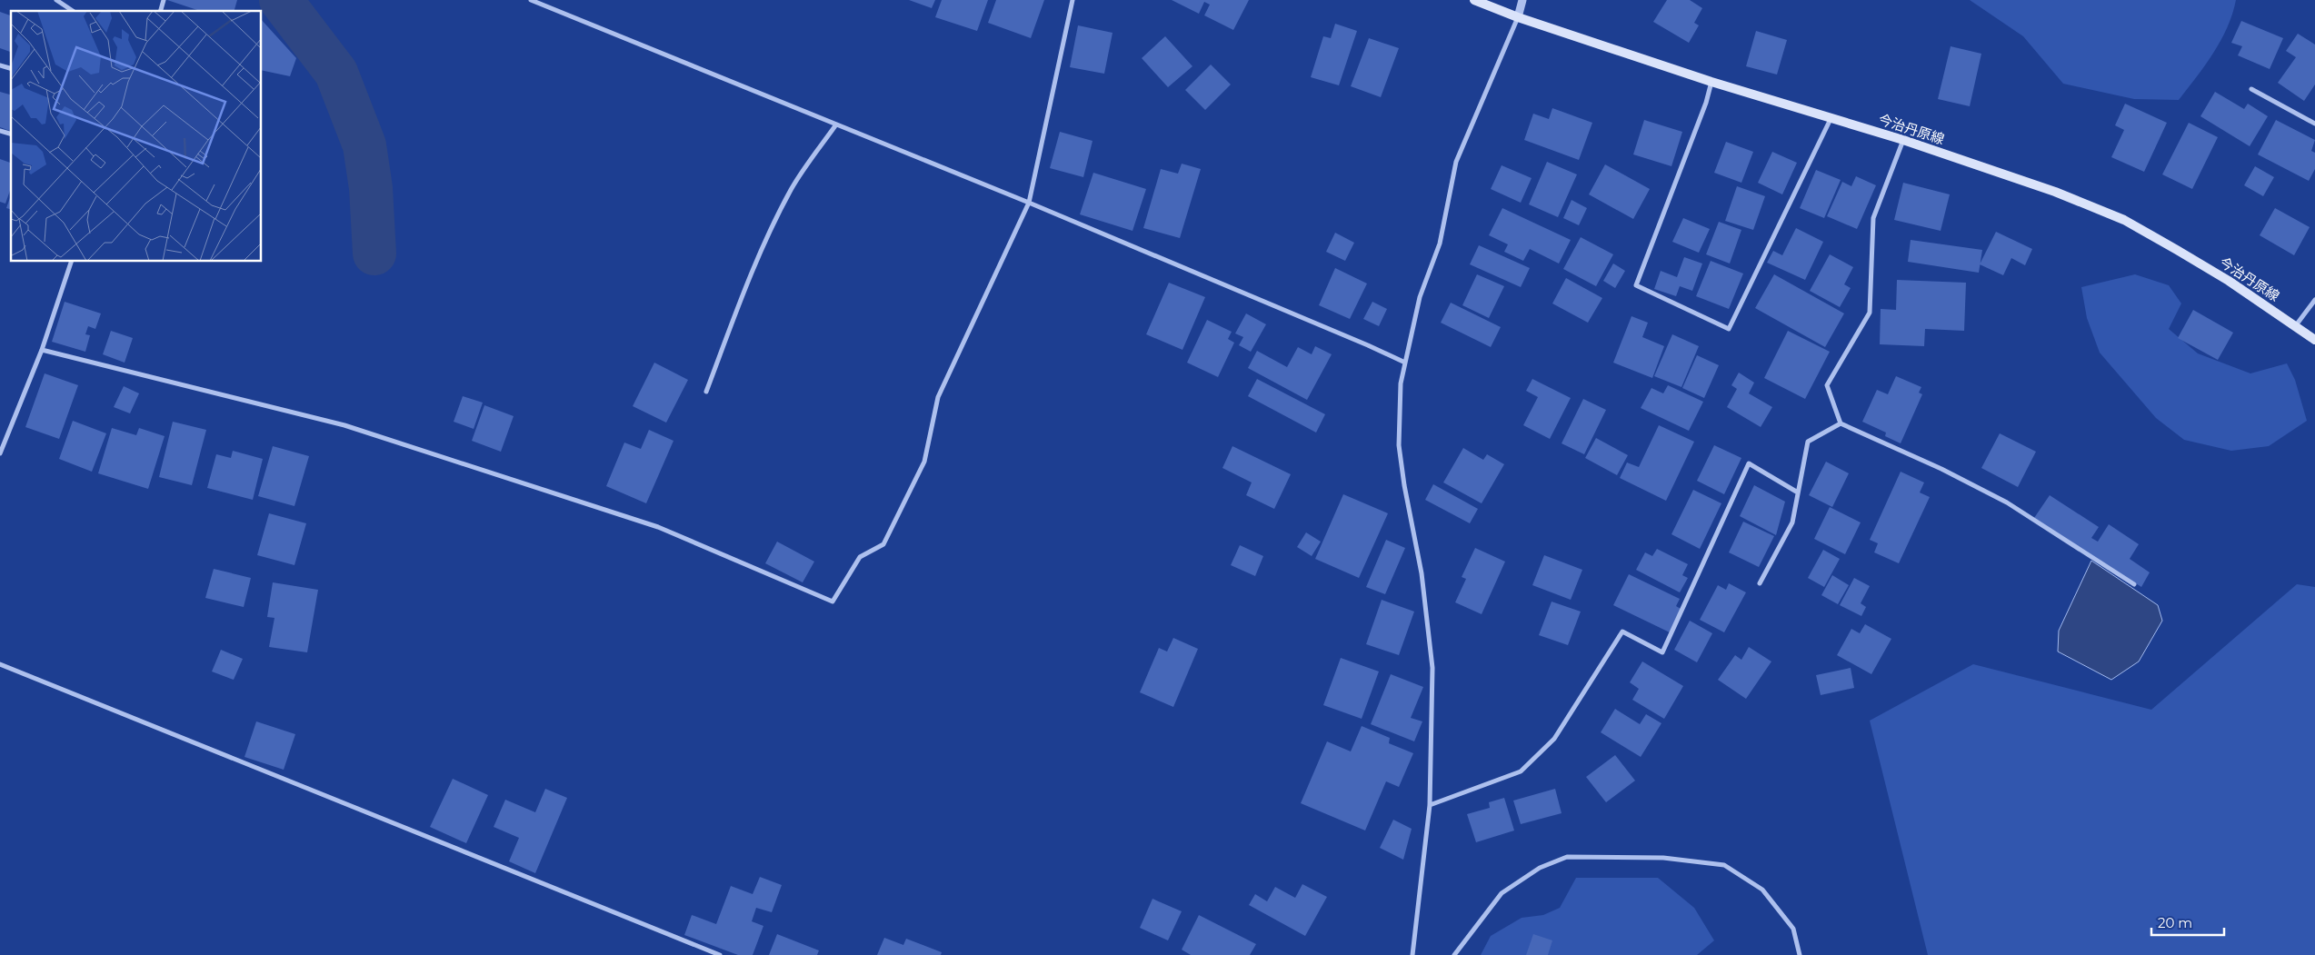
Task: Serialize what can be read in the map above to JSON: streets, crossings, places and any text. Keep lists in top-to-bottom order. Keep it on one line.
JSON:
{"streets":{"main road":["今治丹原線"]},"scale_bar":"20 m"}
